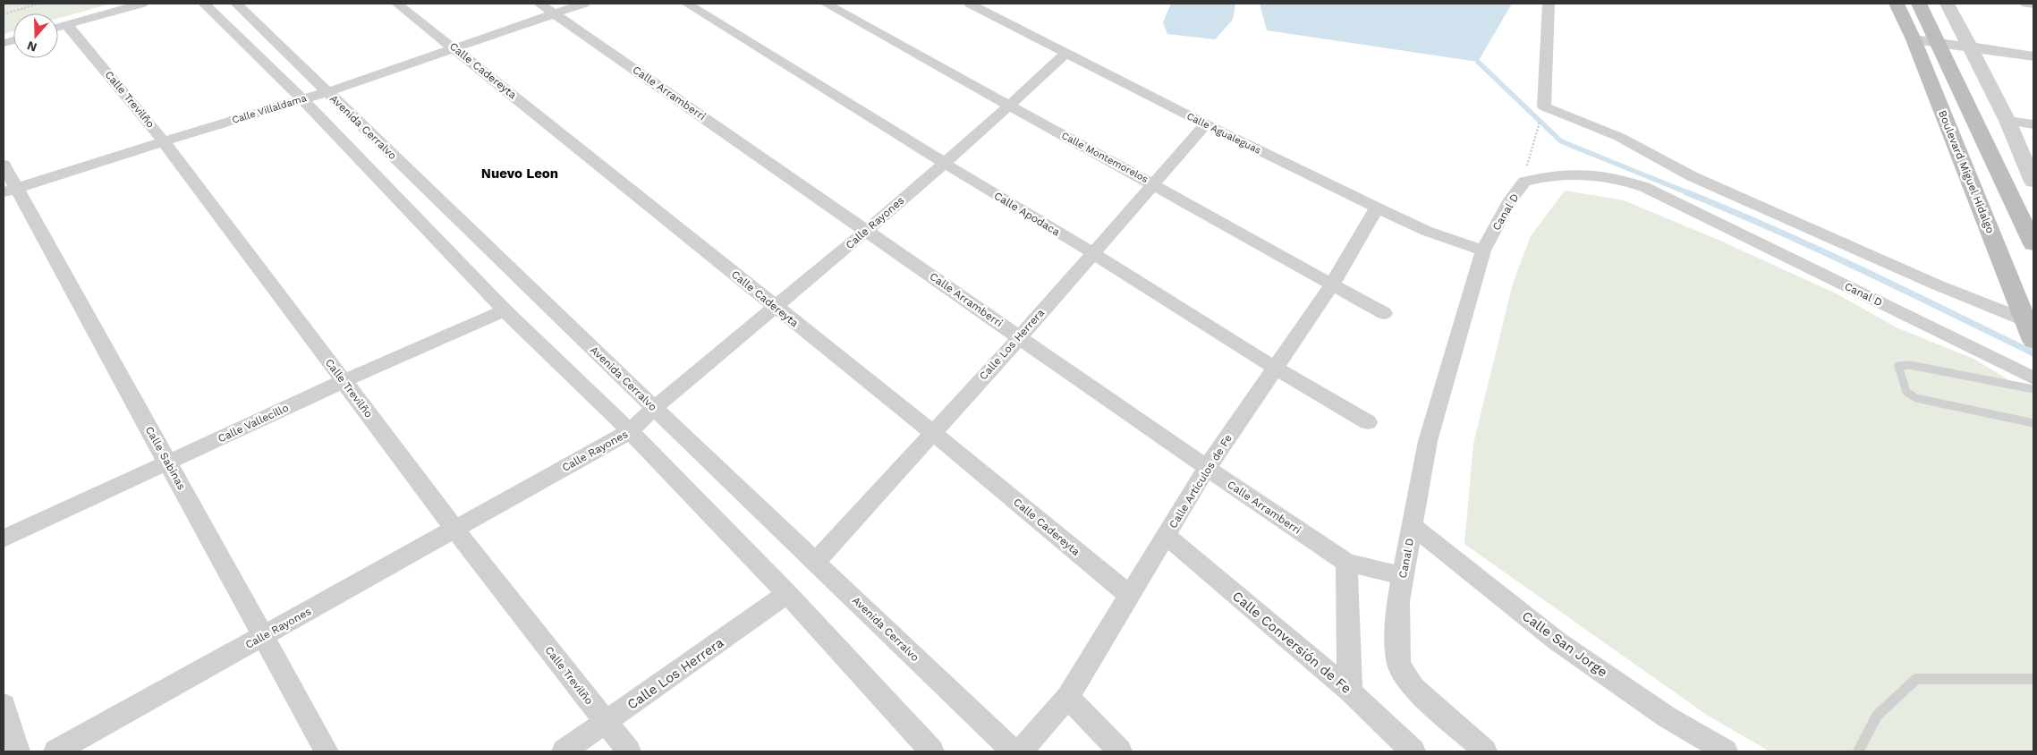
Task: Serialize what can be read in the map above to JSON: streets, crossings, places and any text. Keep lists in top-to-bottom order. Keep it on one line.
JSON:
{"streets":{"main road":["Boulevard Miguel Hidalgo"],"street":["Calle Cadereyta","Calle Arramberri","Calle Trevilño","Calle Villaldama","Avenida Cerralvo","Calle Agualeguas","Calle Montemorelos","Canal D","Calle Apodaca","Calle Rayones","Calle Los Herrera","Calle Vallecillo","Calle Sabinas","Calle Artículos de Fe","Calle Conversión de Fe","Calle San Jorge"]},"crossings":[["Calle Cadereyta","Calle Villaldama"],["Calle Cadereyta","Calle Rayones"],["Calle Cadereyta","Calle Los Herrera"],["Calle Cadereyta","Calle Artículos de Fe"],["Calle Arramberri","Calle Villaldama"],["Calle Arramberri","Canal D"],["Calle Arramberri","Calle Rayones"],["Calle Arramberri","Calle Los Herrera"],["Calle Arramberri","Calle Artículos de Fe"],["Calle Trevilño","Calle Villaldama"],["Calle Trevilño","Calle Rayones"],["Calle Trevilño","Calle Los Herrera"],["Calle Trevilño","Calle Vallecillo"],["Calle Villaldama","Avenida Cerralvo"],["Calle Villaldama","Calle Sabinas"],["Avenida Cerralvo","Calle Rayones"],["Avenida Cerralvo","Calle Los Herrera"],["Calle Agualeguas","Canal D"],["Calle Agualeguas","Calle Rayones"],["Calle Agualeguas","Calle Los Herrera"],["Calle Agualeguas","Calle Artículos de Fe"],["Calle Montemorelos","Calle Rayones"],["Calle Montemorelos","Calle Los Herrera"],["Calle Montemorelos","Calle Artículos de Fe"],["Canal D","Calle San Jorge"],["Calle Apodaca","Calle Rayones"],["Calle Apodaca","Calle Los Herrera"],["Calle Apodaca","Calle Artículos de Fe"],["Calle Rayones","Calle Sabinas"],["Calle Vallecillo","Calle Sabinas"],["Calle Artículos de Fe","Calle Conversión de Fe"]],"districts":["Nuevo Leon"],"north":"bottom"}
